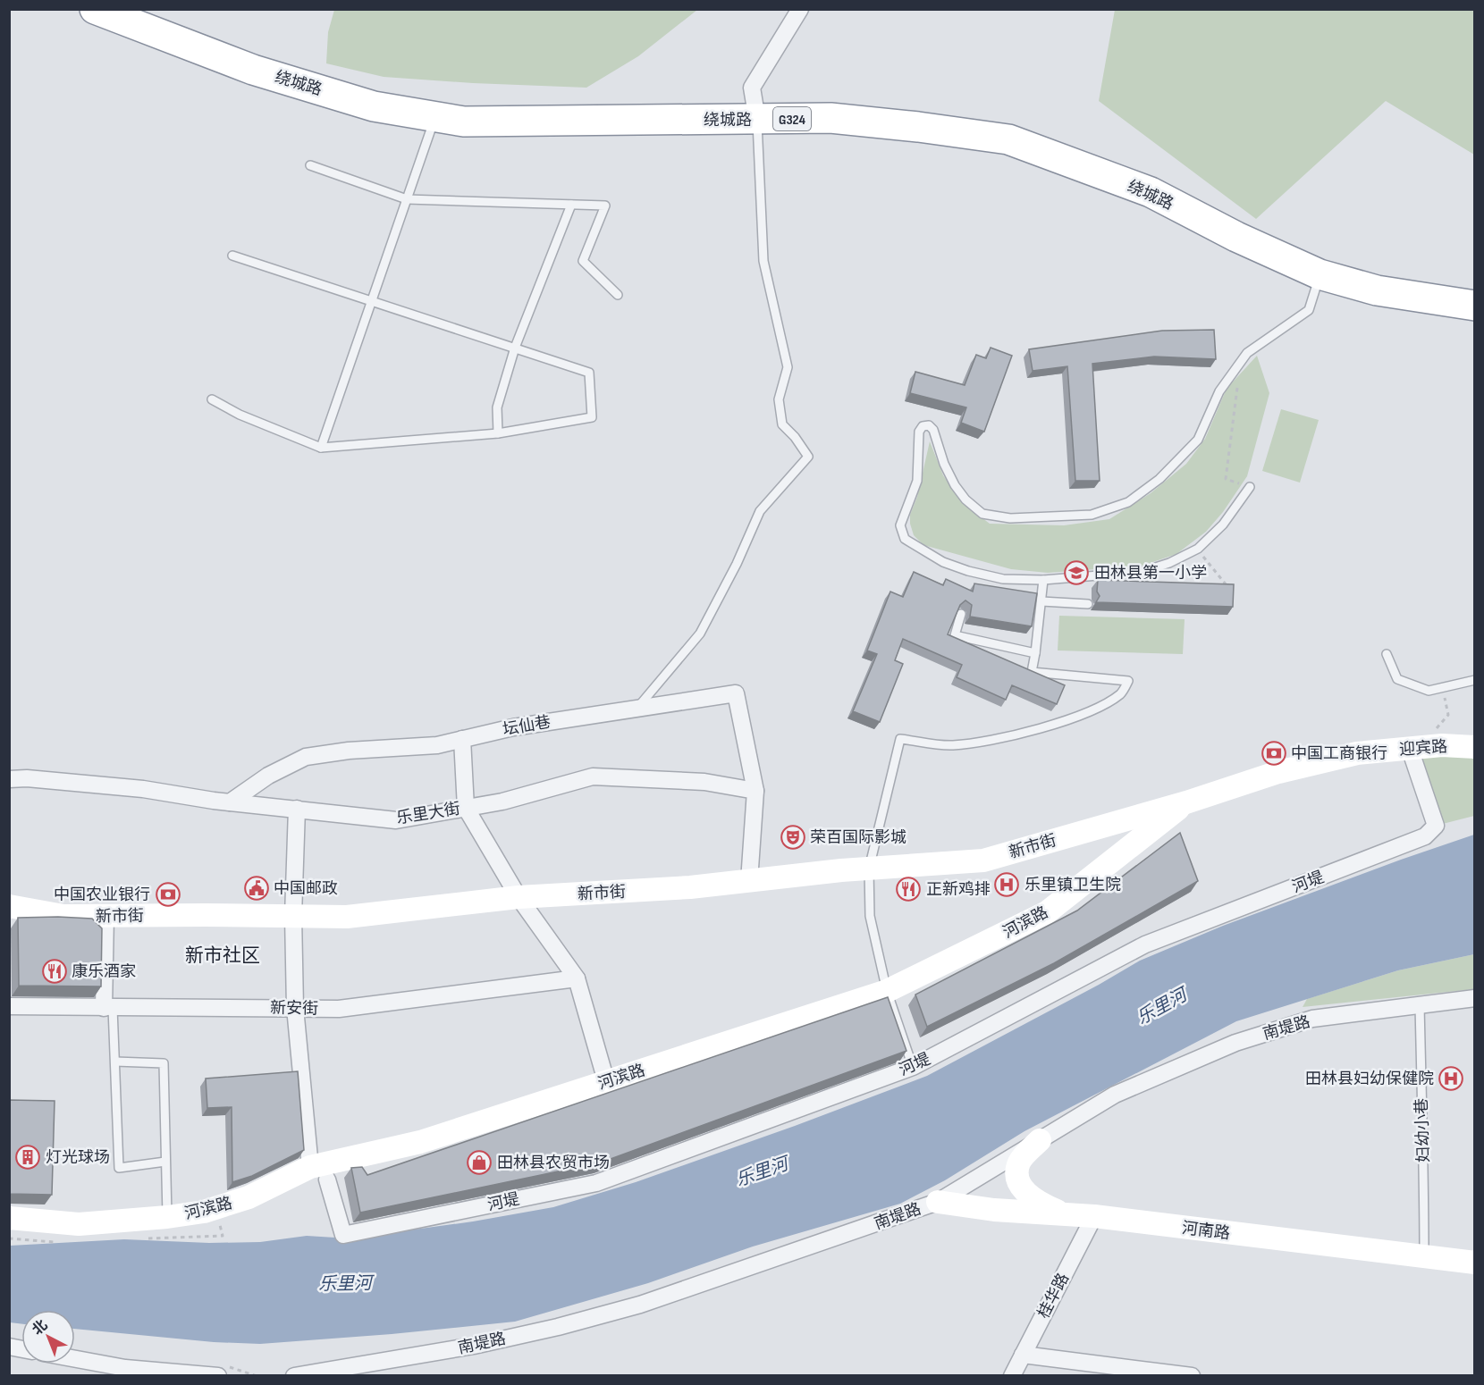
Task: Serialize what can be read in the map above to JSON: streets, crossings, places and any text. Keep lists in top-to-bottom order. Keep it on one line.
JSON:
{"streets":{"highway":["绕城路","G324"],"street":["坛仙巷","迎宾路","乐里大街","新市街","河堤","河滨路","新安街","南堤路","河南路","桂华路"],"lane":["妇幼小巷"]},"crossings":[["坛仙巷","乐里大街"],["迎宾路","新市街"],["迎宾路","河堤"],["迎宾路","河滨路"],["新市街","河滨路"],["河堤","河滨路"],["南堤路","妇幼小巷"],["南堤路","河南路"],["妇幼小巷","河南路"],["河南路","桂华路"]],"districts":["新市社区"],"water":["乐里河"],"places":{"school or university":["田林县第一小学"],"bank":["中国工商银行","中国农业银行"],"theatre":["荣百国际影城"],"hospital":["乐里镇卫生院","田林县妇幼保健院"],"public building":["中国邮政"],"restaurant":["正新鸡排","康乐酒家"],"building":["灯光球场"],"shop":["田林县农贸市场"]},"north":"top left"}
